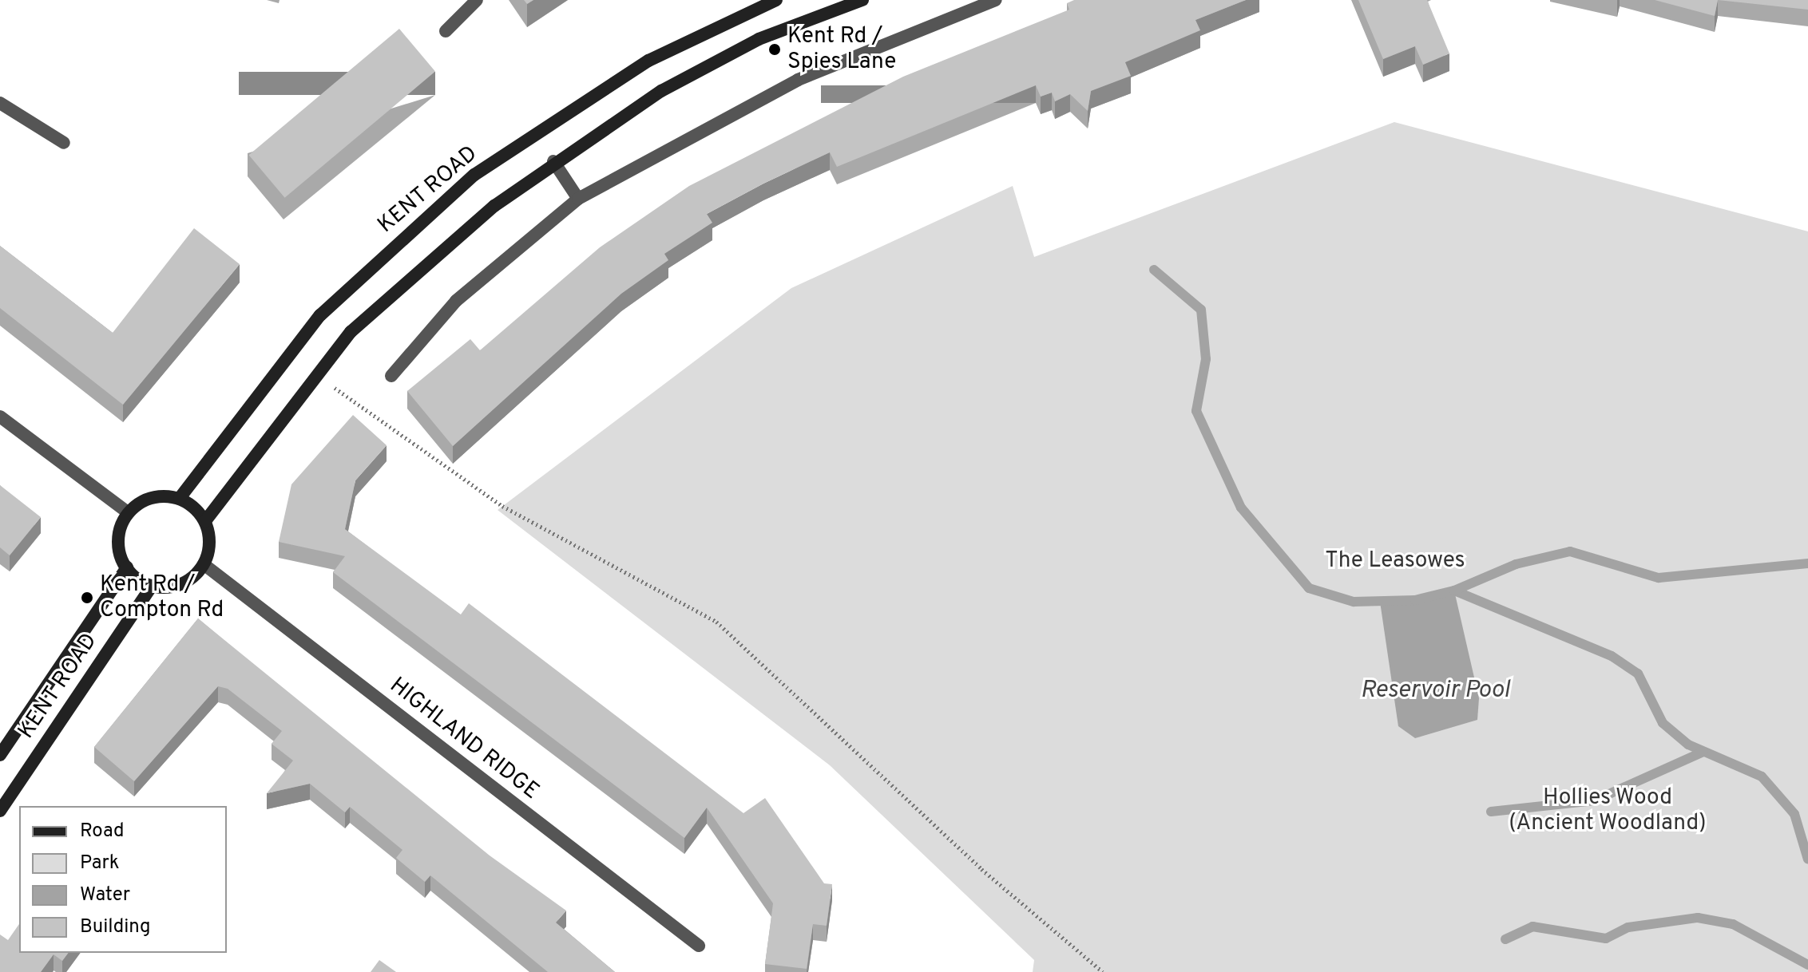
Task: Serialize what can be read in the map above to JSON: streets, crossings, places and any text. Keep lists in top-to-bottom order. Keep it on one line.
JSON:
{"streets":{"main road":["KENT ROAD"],"street":["HIGHLAND RIDGE"]},"crossings":[["KENT ROAD","HIGHLAND RIDGE"]],"water":["Reservoir Pool"],"parks":["The Leasowes","Hollies Wood (Ancient Woodland)"],"places":["Kent Rd / Spies Lane","Kent Rd / Compton Rd"],"legend":["Road","Park","Water","Building"]}
